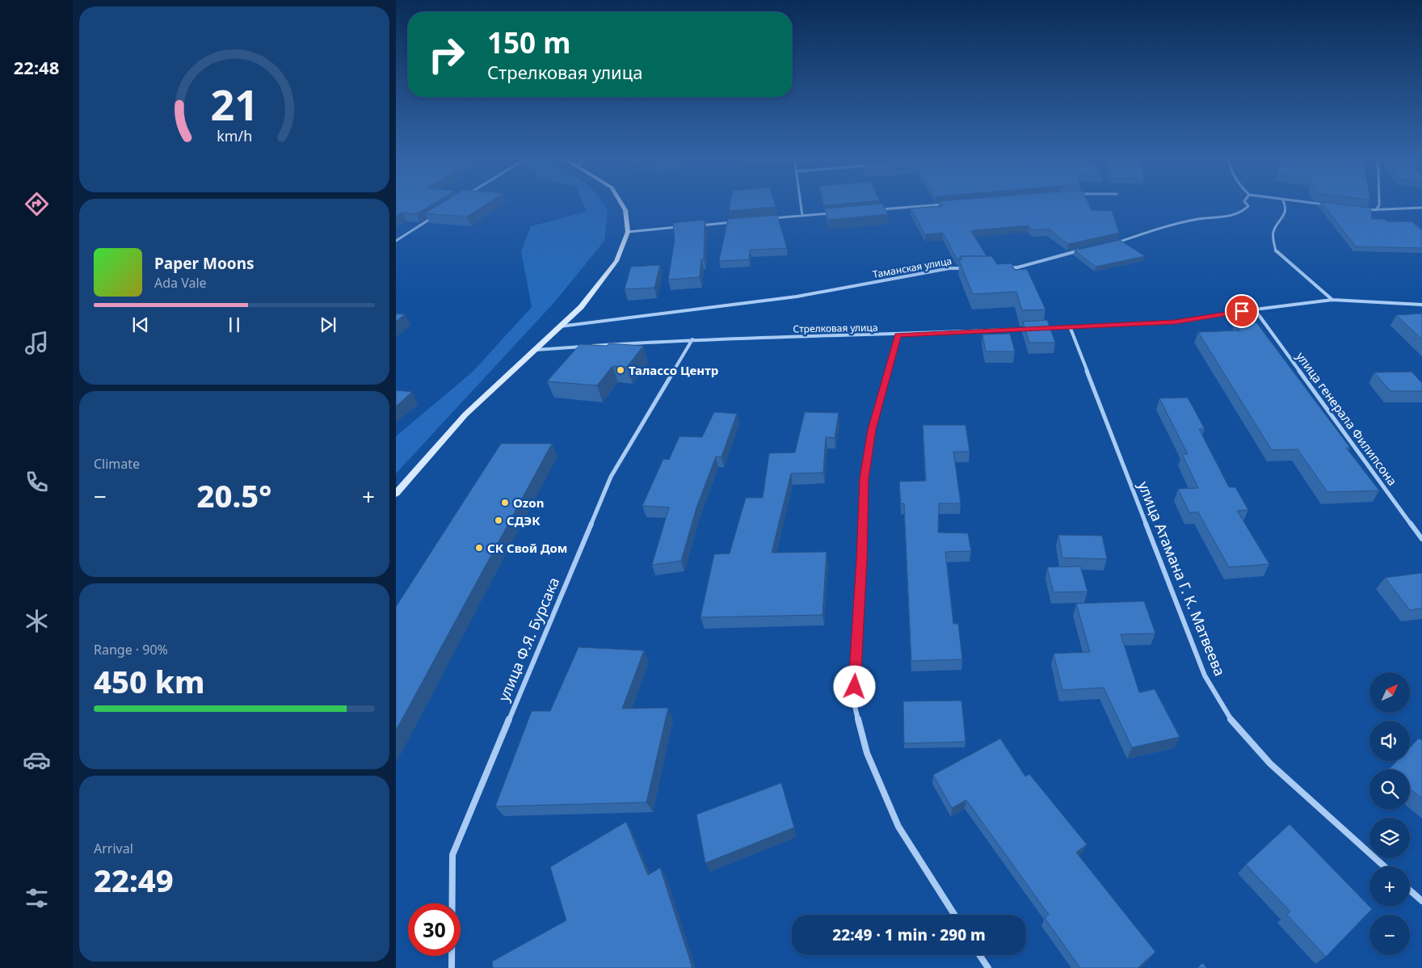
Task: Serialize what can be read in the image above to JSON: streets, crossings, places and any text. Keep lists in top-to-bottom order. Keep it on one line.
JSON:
{"streets":{"street":["Таманская улица","Стрелковая улица","улица генерала Филипсона","улица Атамана Г. К. Матвеева","улица Ф.Я. Бурсака"]},"crossings":[["Стрелковая улица","улица Ф.Я. Бурсака"]],"places":["Талассо Центр","Ozon","СДЭК","СК Свой Дом"],"north":"top right","page":{"tabs":"22:48","turn":["150 m","Стрелковая улица"],"song":["Paper Moons","Ada Vale"],"tile":["Climate",["Range · 90%","450 km"],["Arrival","22:49"]],"heat":["−","20.5°","+"],"map_buttons":["+","−"],"limit":"30","trip":"22:49 · 1 min · 290 m","gauge":["21","km/h"]}}
